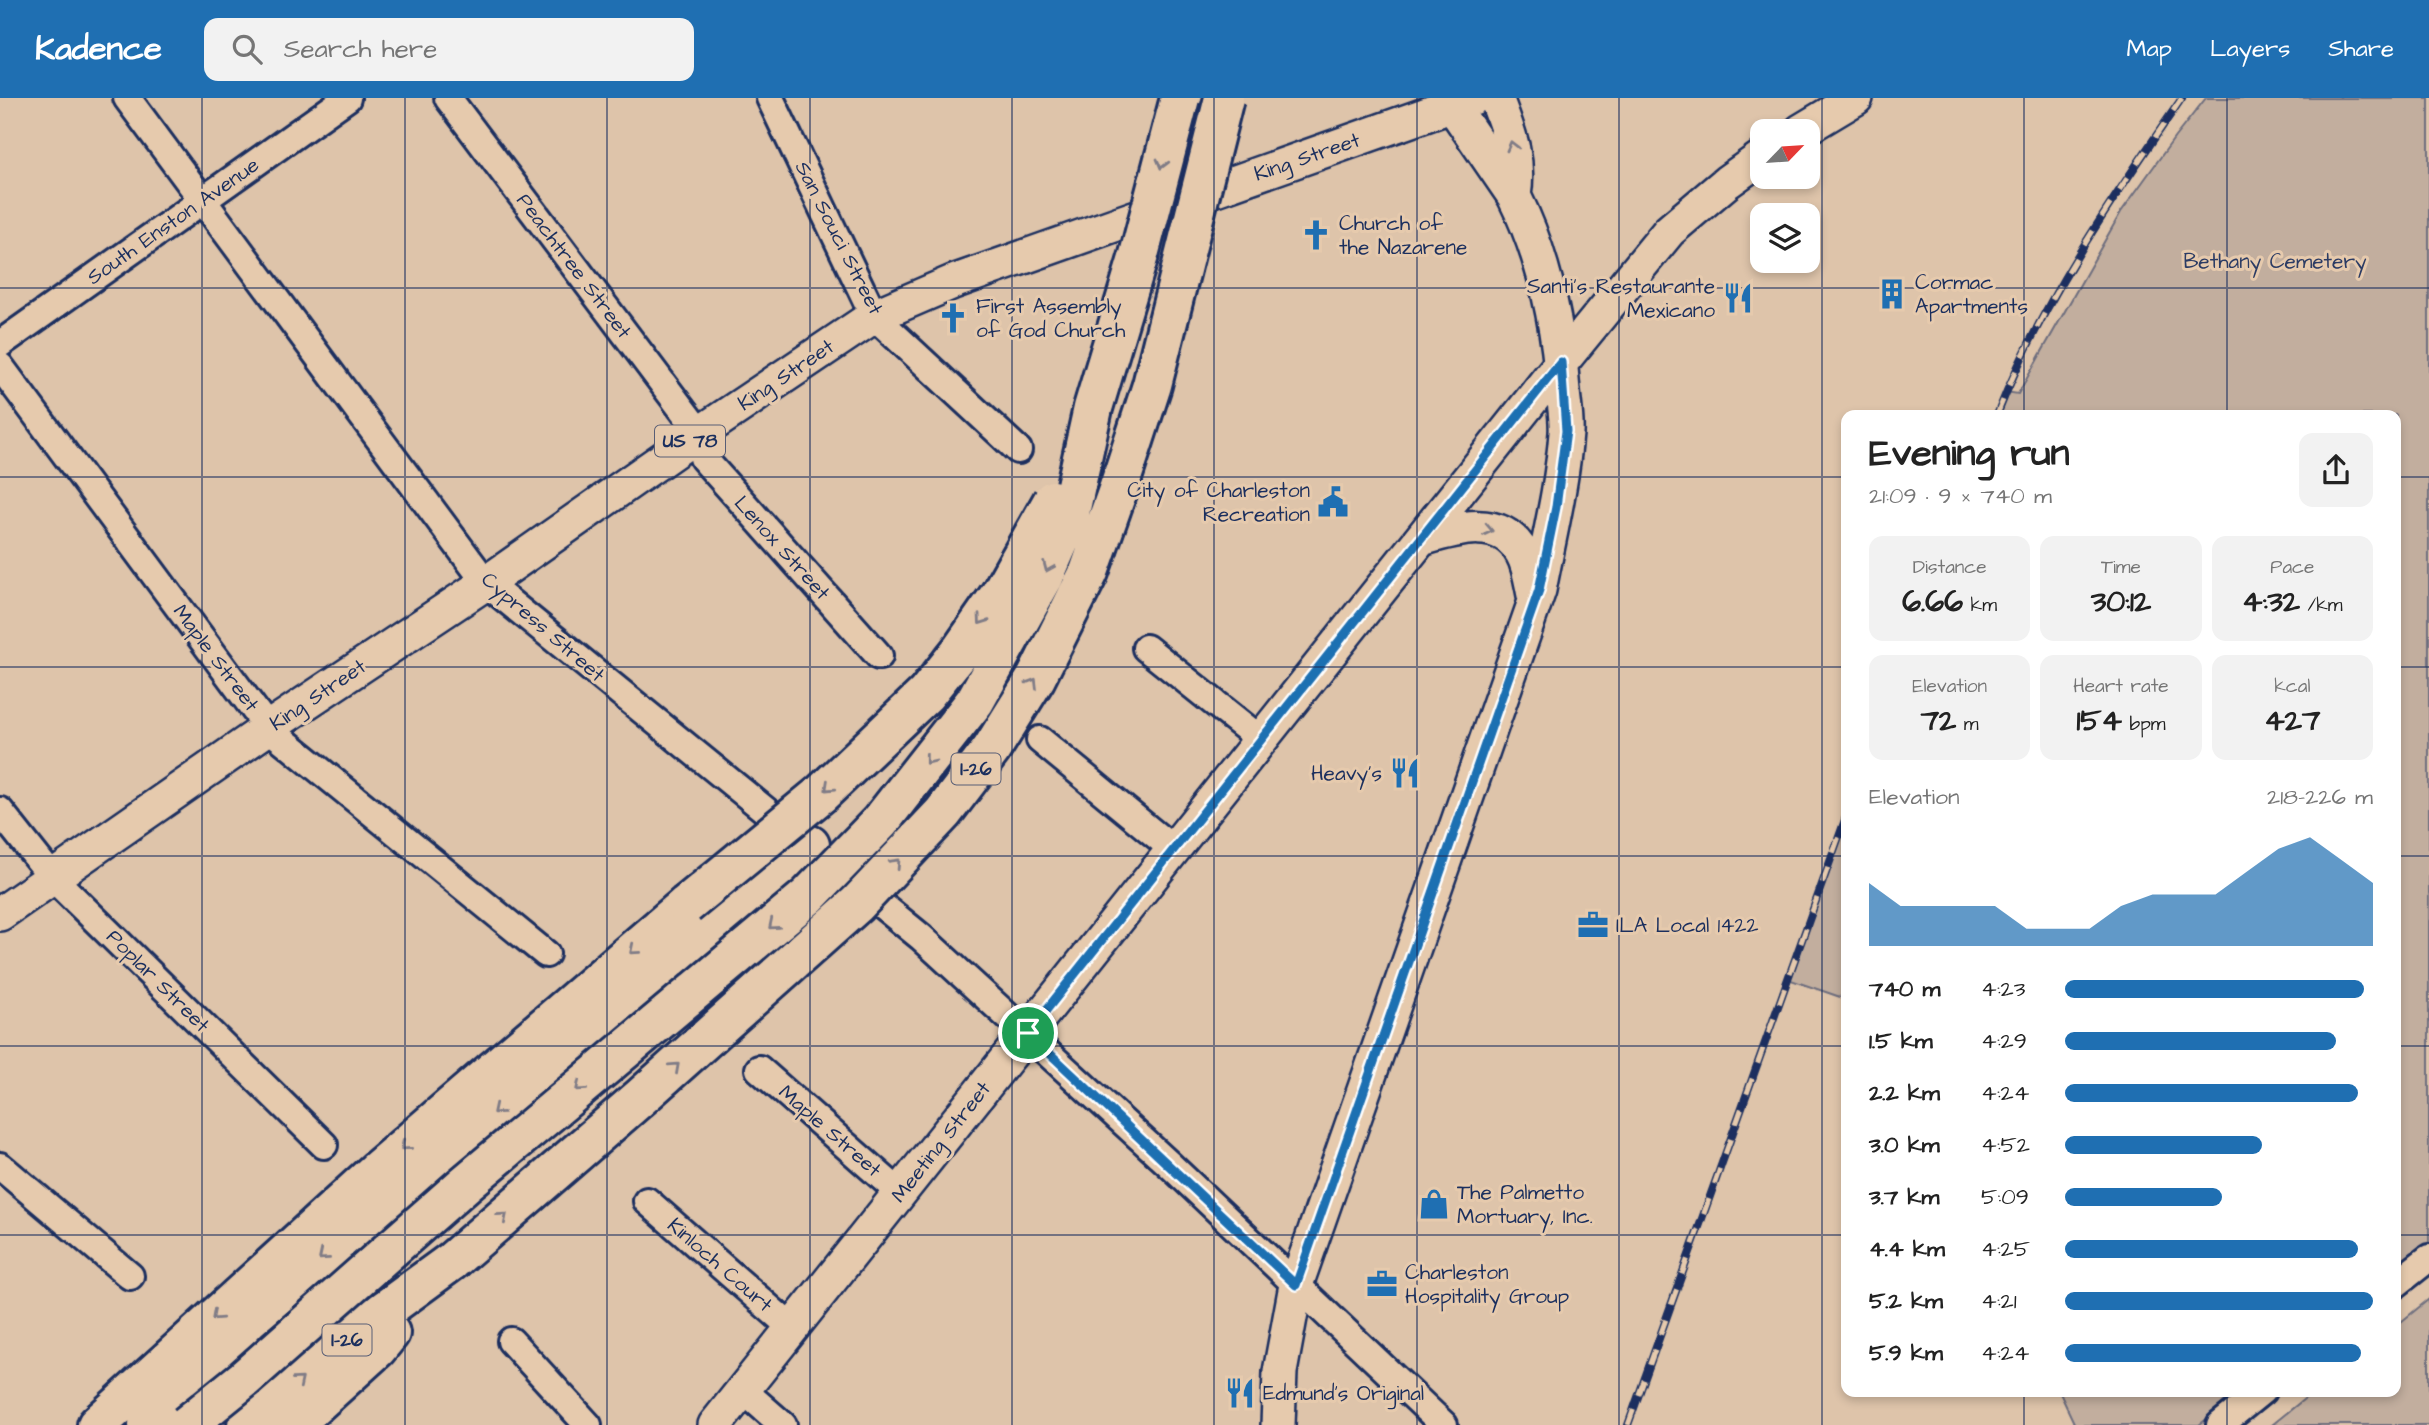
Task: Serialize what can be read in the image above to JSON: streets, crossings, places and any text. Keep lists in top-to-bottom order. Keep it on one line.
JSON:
{"streets":{"highway":["I-26"],"main road":["King Street","US 78","Meeting Street"],"street":["South Enston Avenue","San Souci Street","Peachtree Street","Lenox Street","Cypress Street","Maple Street","Poplar Street","Kinloch Court"]},"crossings":[["King Street","San Souci Street"],["King Street","Peachtree Street"],["King Street","Lenox Street"],["King Street","Cypress Street"],["King Street","Maple Street"],["King Street","Poplar Street"],["South Enston Avenue","Cypress Street"],["Peachtree Street","Lenox Street"],["Cypress Street","Meeting Street"],["Maple Street","Meeting Street"],["Meeting Street","Kinloch Court"]],"parks":["Bethany Cemetery"],"places":{"church":["Church of the Nazarene","First Assembly of God Church"],"building":["Cormac Apartments"],"restaurant":["Santi's Restaurante Mexicano","Heavy's","Edmund's Original"],"public building":["City of Charleston Recreation"],"office":["ILA Local 1422","Charleston Hospitality Group"],"shop":["The Palmetto Mortuary, Inc."]},"north":"top right","page":{"header":"Kadence","search":"Search here","nav":["Map","Layers","Share"],"heading":["Evening run","21:09 · 9 × 740 m"],"stats":[["Distance","6.66 km"],["Time","30:12"],["Pace","4:32 /km"],["Elevation","72 m"],["Heart rate","154 bpm"],["kcal","427"]],"chart":["Elevation","218–226 m"],"list":[{"name":"740 m","note":"4:23"},{"name":"1.5 km","note":"4:29"},{"name":"2.2 km","note":"4:24"},{"name":"3.0 km","note":"4:52"},{"name":"3.7 km","note":"5:09"},{"name":"4.4 km","note":"4:25"},{"name":"5.2 km","note":"4:21"},{"name":"5.9 km","note":"4:24"}]}}
